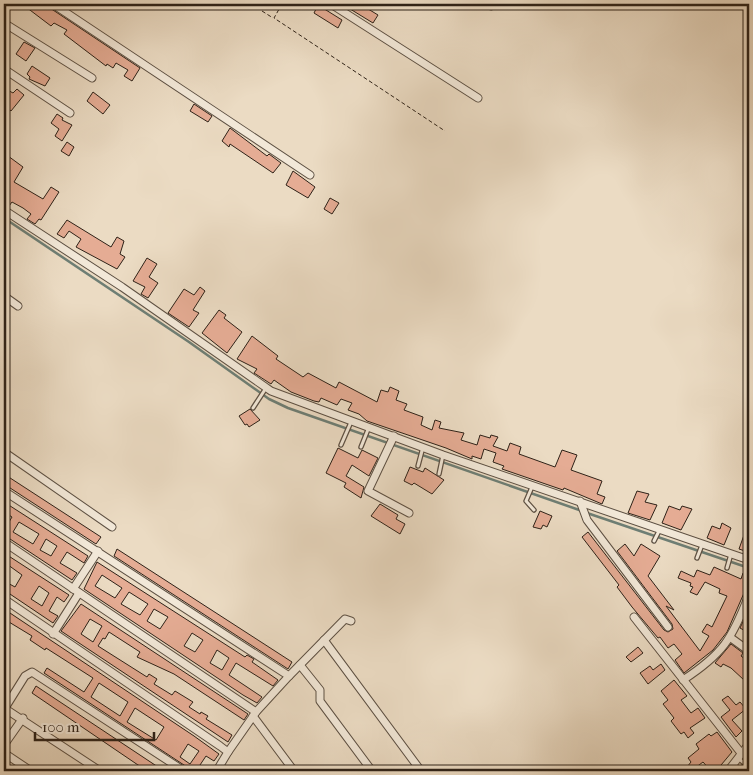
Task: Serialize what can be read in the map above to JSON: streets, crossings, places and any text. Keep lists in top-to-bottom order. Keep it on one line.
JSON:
{"scale_bar":"100 m"}
